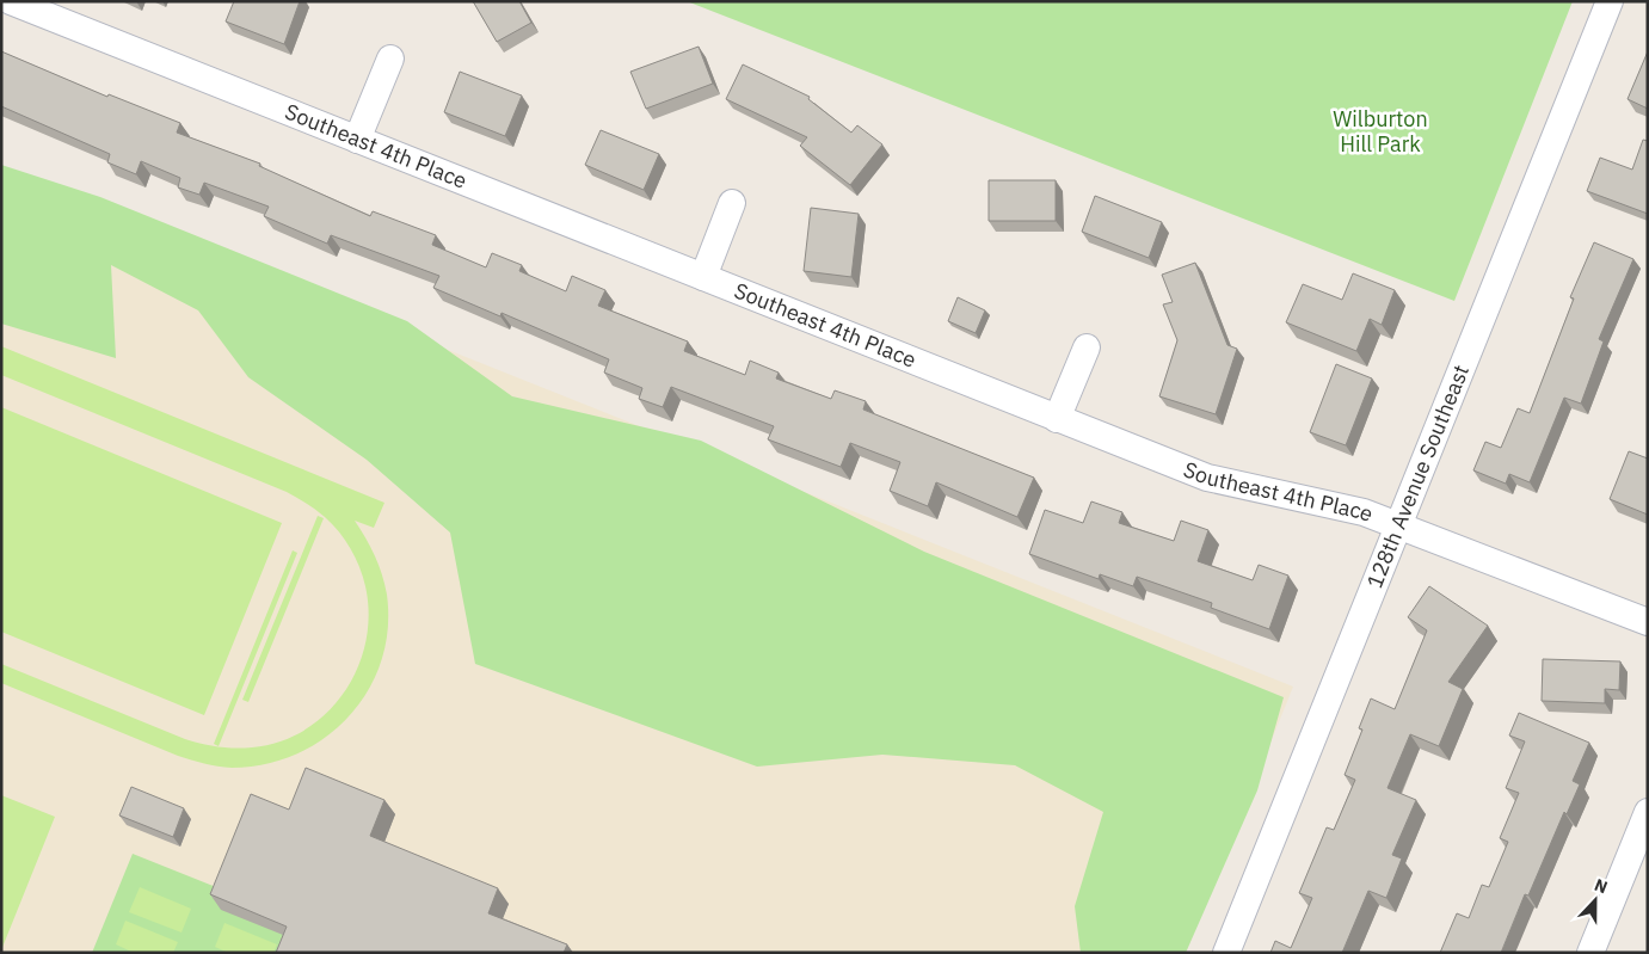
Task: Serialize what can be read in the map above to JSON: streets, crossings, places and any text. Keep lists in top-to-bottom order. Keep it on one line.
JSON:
{"streets":{"street":["Southeast 4th Place","128th Avenue Southeast"]},"crossings":[["Southeast 4th Place","128th Avenue Southeast"]],"parks":["Wilburton Hill Park"],"north":"top"}
